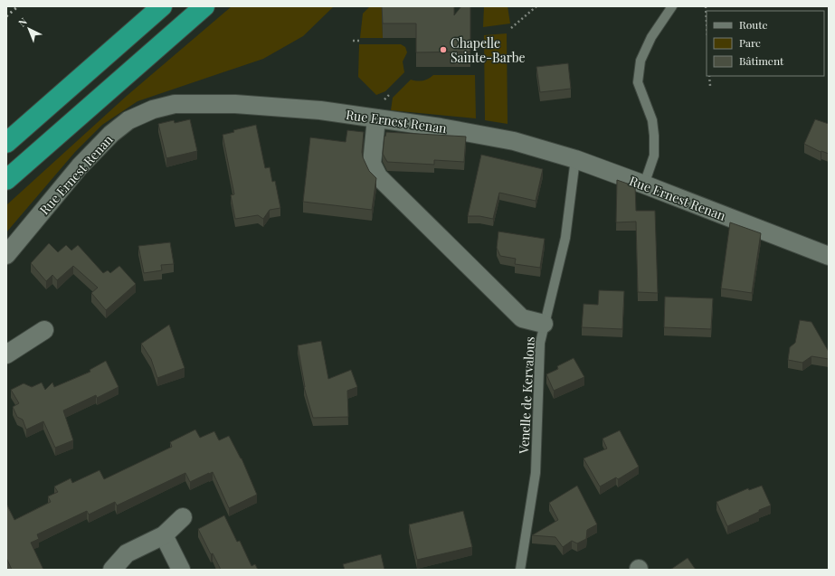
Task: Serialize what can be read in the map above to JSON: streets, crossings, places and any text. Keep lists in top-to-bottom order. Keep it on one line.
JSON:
{"streets":{"street":["Rue Ernest Renan"],"lane":["Venelle de Kervalous"]},"crossings":[["Rue Ernest Renan","Venelle de Kervalous"]],"places":["Chapelle Sainte-Barbe"],"legend":["Route","Parc","Bâtiment"],"north":"top left"}
